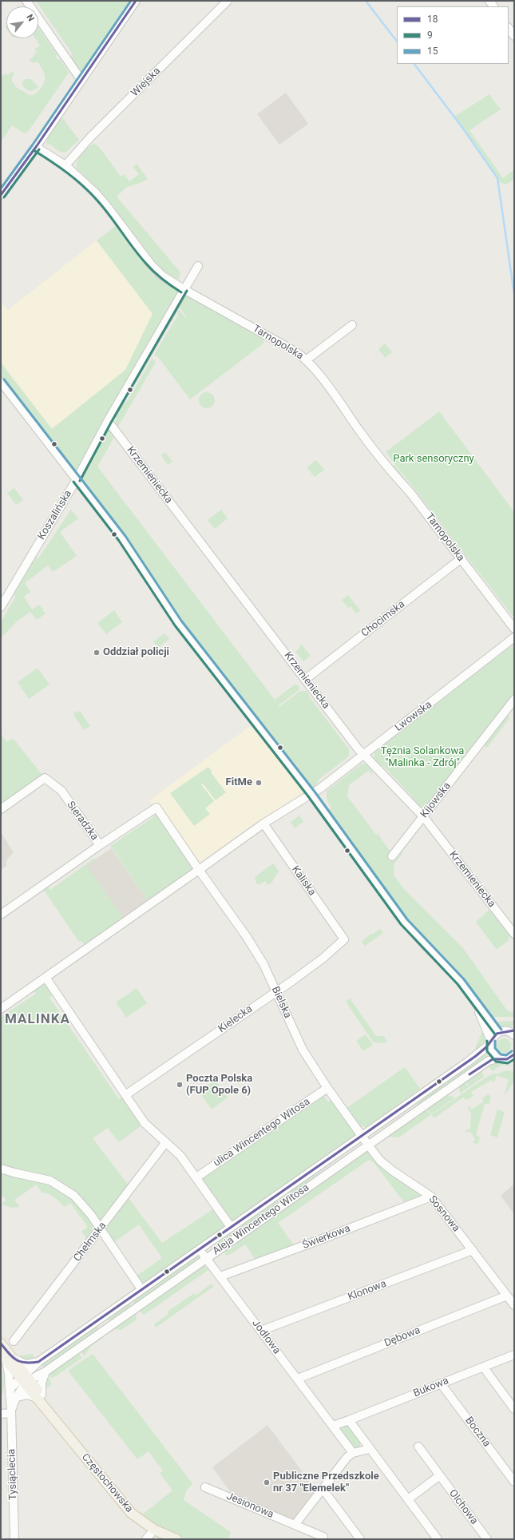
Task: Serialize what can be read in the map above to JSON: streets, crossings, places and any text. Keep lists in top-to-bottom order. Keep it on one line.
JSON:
{"streets":{"main road":["Częstochowska"],"street":["Wiejska","Tarnopolska","Krzemieniecka","Koszalińska","Chocimska","Lwowska","Kijowska","Sieradzka","Kaliska","Bielska","Kielecka","ulica Wincentego Witosa","Sosnowa","Aleja Wincentego Witosa","Świerkowa","Chełmska","Klonowa","Jodłowa","Dębowa","Bukowa","Boczna","Tysiąclecia","Jesionowa","Olchowa"]},"crossings":[["Wiejska","Tarnopolska"],["Tarnopolska","Koszalińska"],["Tarnopolska","Chocimska"],["Krzemieniecka","Koszalińska"],["Krzemieniecka","Chocimska"],["Krzemieniecka","Lwowska"],["Krzemieniecka","Kijowska"],["Sieradzka","Bielska"],["Kaliska","Kielecka"],["Bielska","Kielecka"],["Bielska","ulica Wincentego Witosa"],["Bielska","Sosnowa"],["Bielska","Aleja Wincentego Witosa"],["Sosnowa","Aleja Wincentego Witosa"],["Sosnowa","Świerkowa"],["Sosnowa","Klonowa"],["Sosnowa","Dębowa"],["Aleja Wincentego Witosa","Jodłowa"],["Aleja Wincentego Witosa","Tysiąclecia"],["Aleja Wincentego Witosa","Częstochowska"],["Świerkowa","Jodłowa"],["Klonowa","Jodłowa"],["Jodłowa","Dębowa"],["Bukowa","Boczna"],["Tysiąclecia","Częstochowska"]],"districts":["MALINKA"],"parks":["Park sensoryczny","Tężnia Solankowa \"Malinka - Zdrój\""],"places":["Oddział policji","FitMe","Poczta Polska (FUP Opole 6)","Publiczne Przedszkole nr 37 \"Elemelek\""],"lines":["transit line 18","transit line 15","transit line 9"],"legend":["18","9","15"],"north":"top right"}
